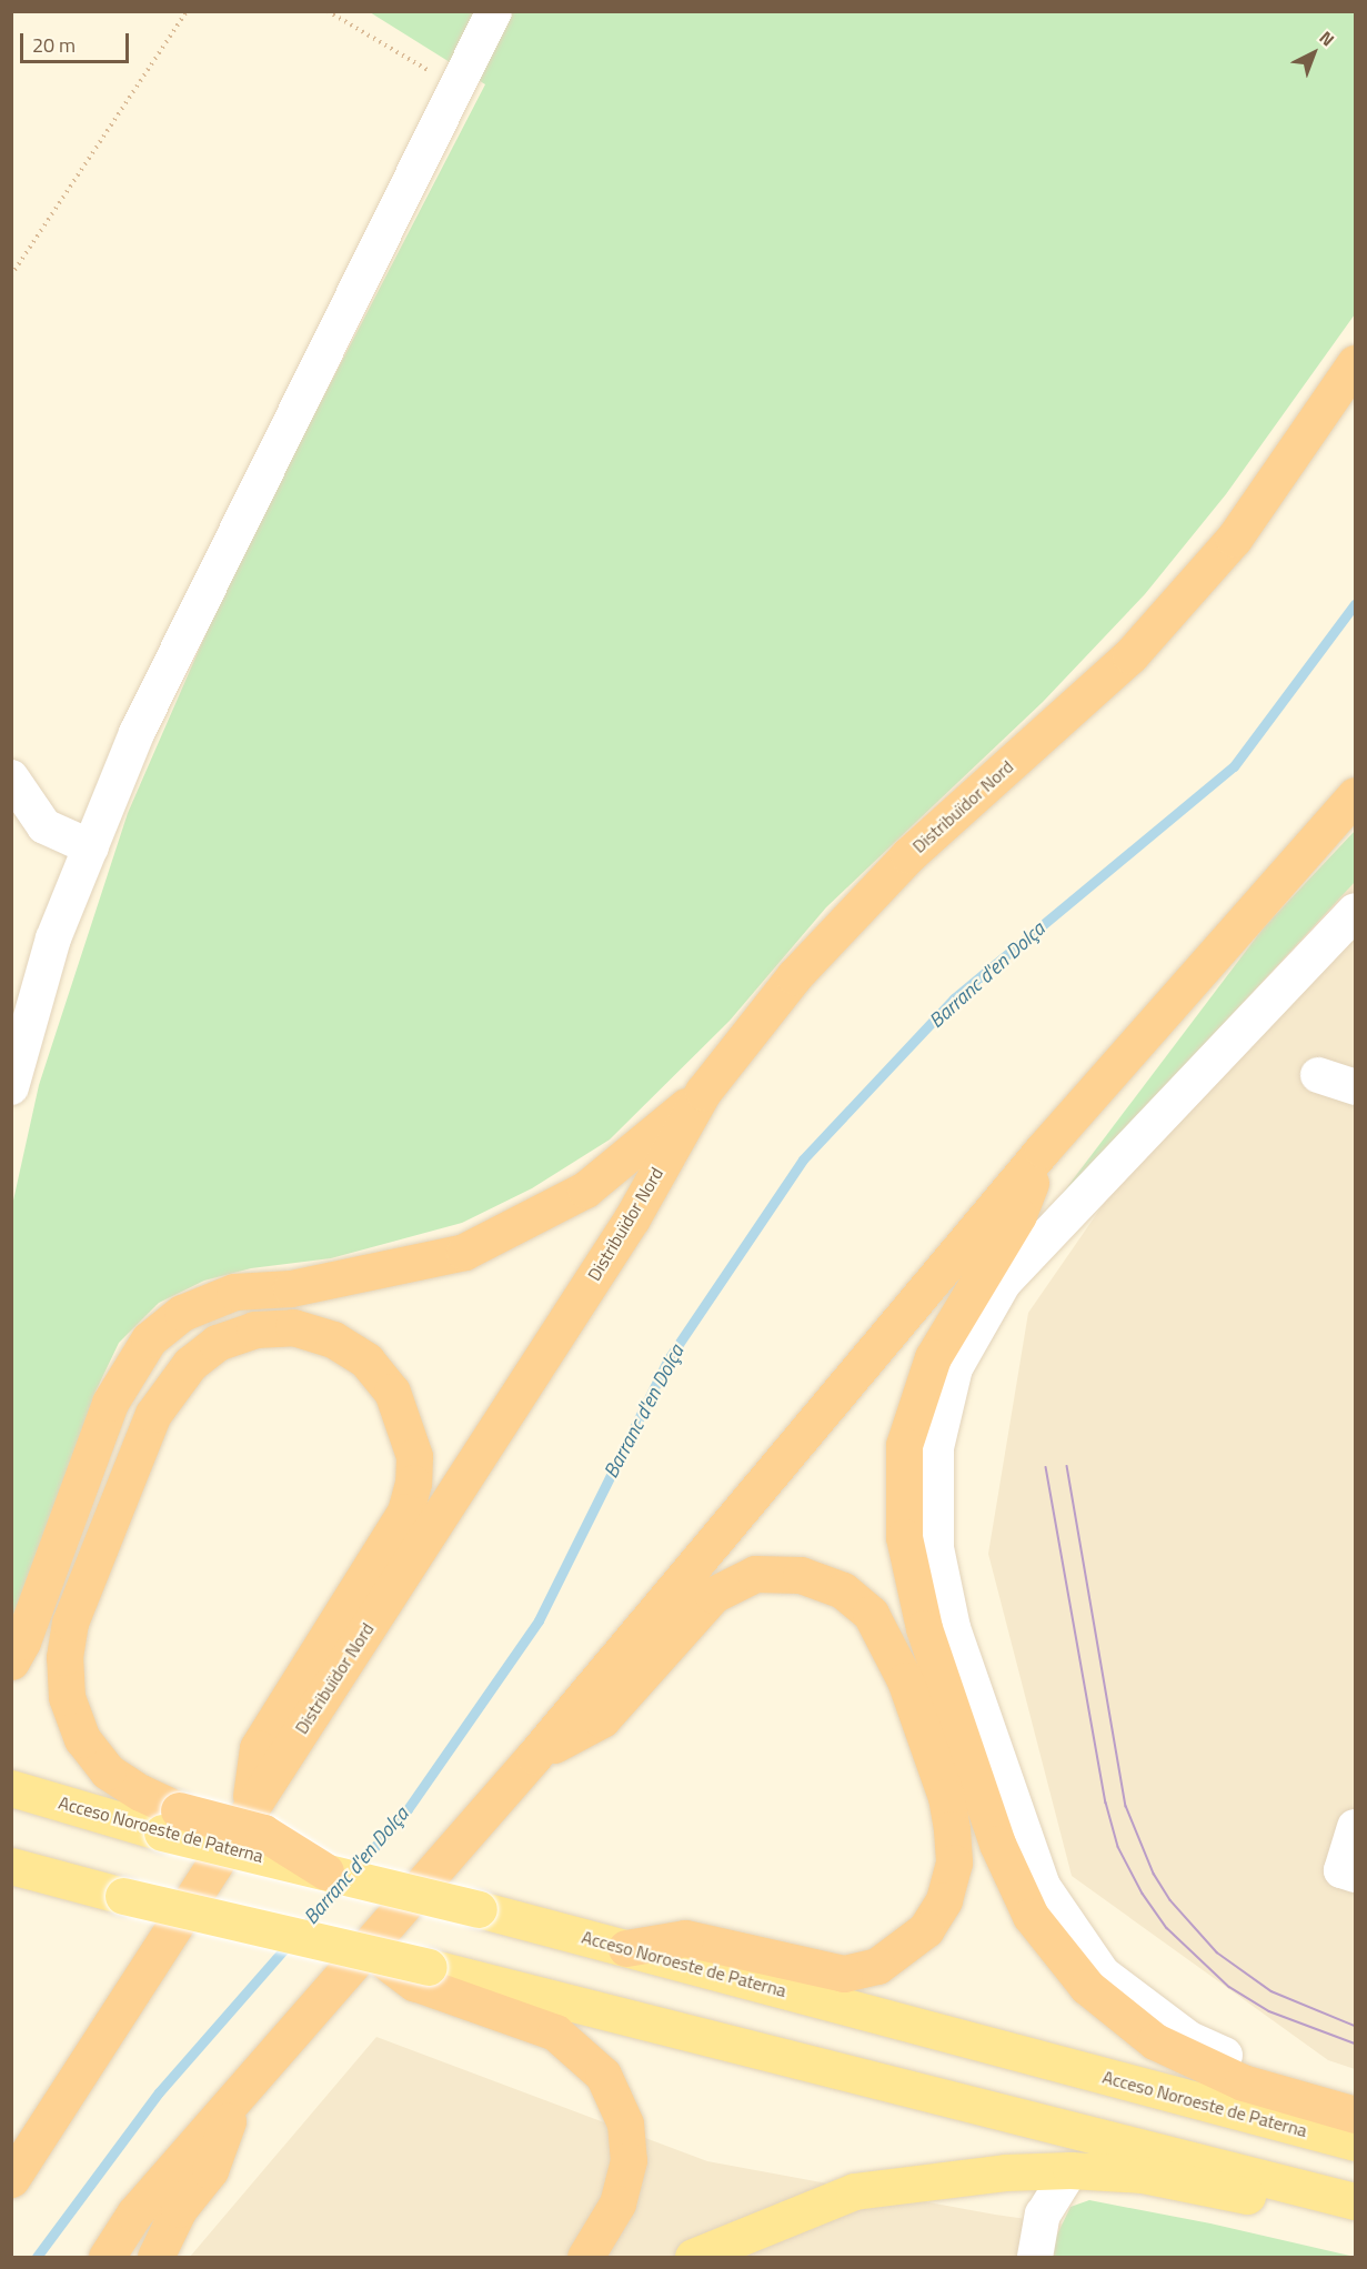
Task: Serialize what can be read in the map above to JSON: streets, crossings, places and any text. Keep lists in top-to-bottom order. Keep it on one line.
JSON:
{"streets":{"highway":["Distribuïdor Nord"],"main road":["Acceso Noroeste de Paterna"]},"water":["Barranc d'en Dolça"],"scale_bar":"20 m","north":"top right"}
